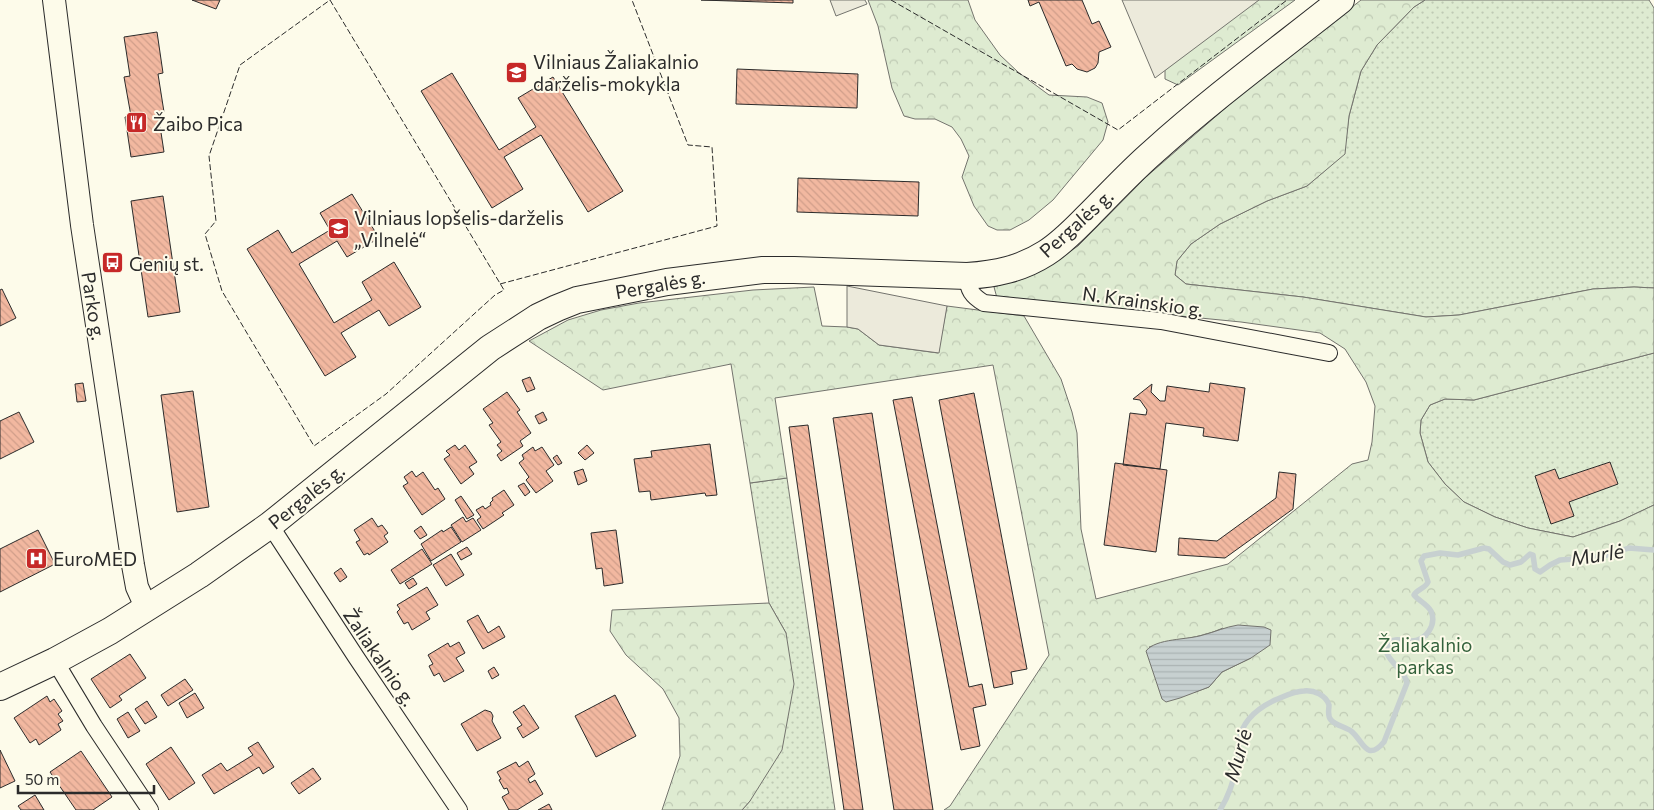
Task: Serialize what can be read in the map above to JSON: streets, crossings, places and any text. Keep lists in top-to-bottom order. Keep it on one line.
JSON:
{"streets":{"main road":["Pergalės g.","Parko g."],"street":["N. Krainskio g.","Žaliakalnio g."]},"crossings":[["Pergalės g.","N. Krainskio g."],["Pergalės g.","Parko g."],["Pergalės g.","Žaliakalnio g."]],"water":["Murlė"],"parks":["Žaliakalnio parkas"],"places":{"school or university":["Vilniaus Žaliakalnio darželis-mokykla","Vilniaus lopšelis-darželis „Vilnelė“"],"restaurant":["Žaibo Pica"],"bus stop":["Genių st."],"hospital":["EuroMED"]},"scale_bar":"50 m"}
